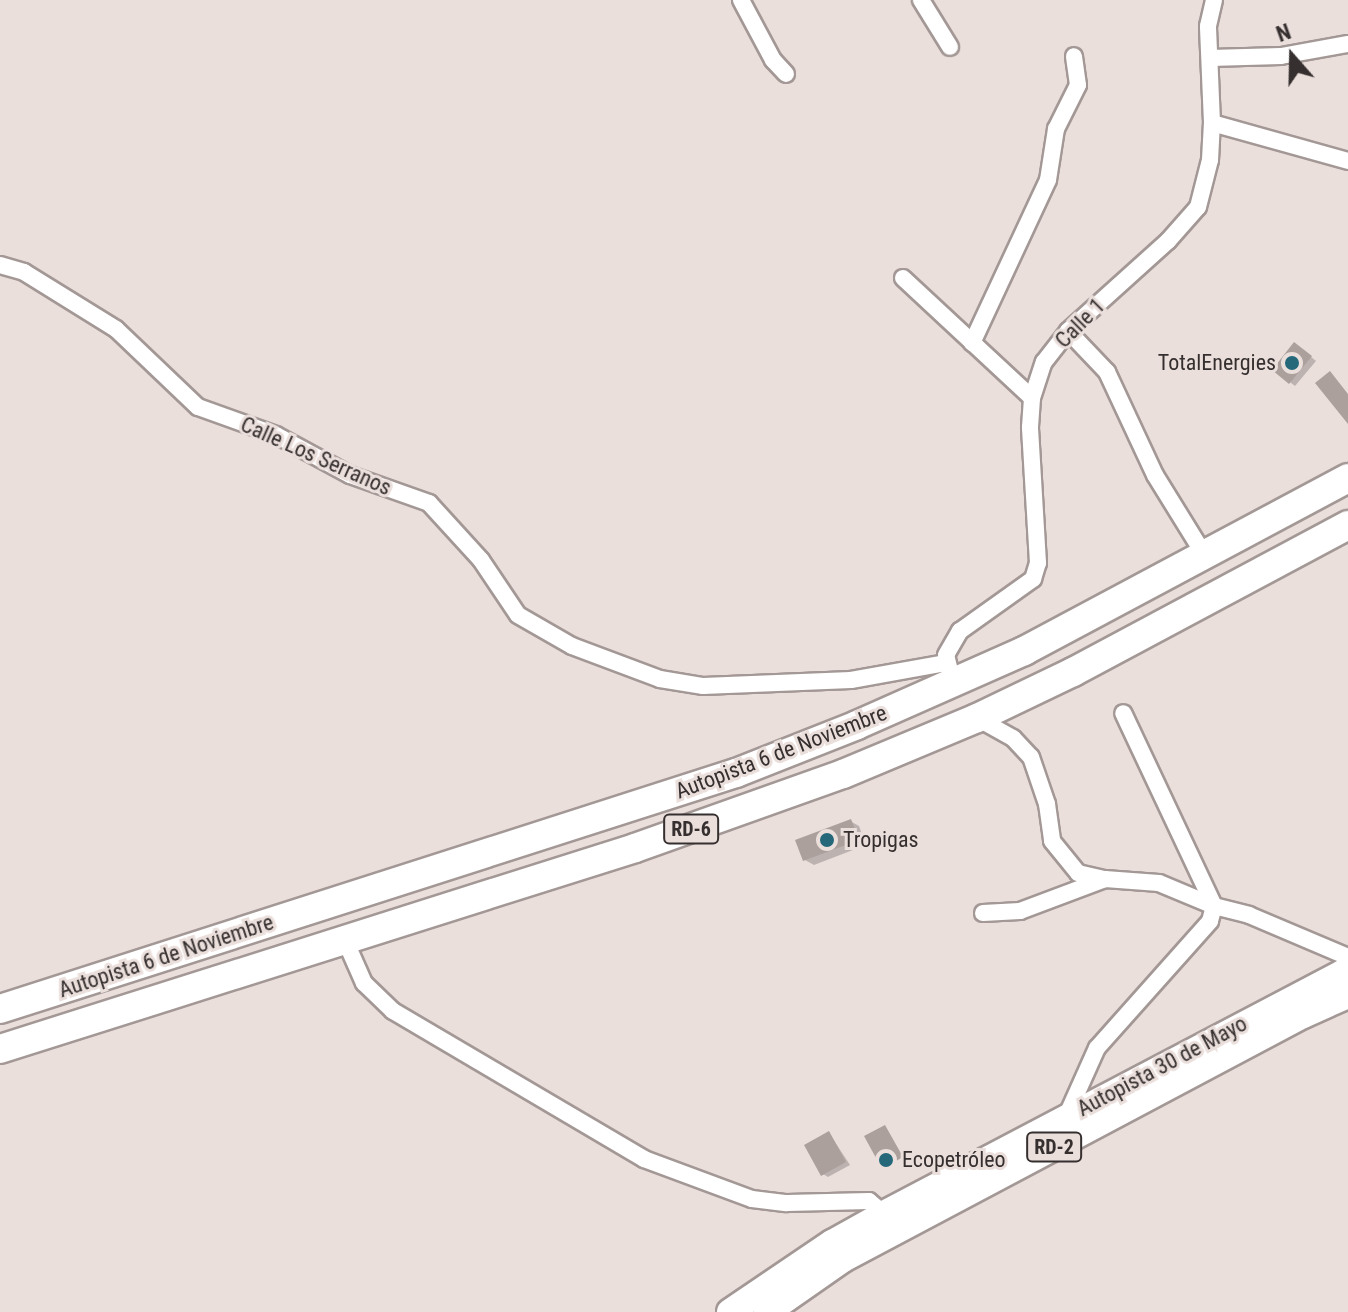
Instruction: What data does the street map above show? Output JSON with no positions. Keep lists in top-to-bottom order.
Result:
{
  "streets": {
    "highway": [
      "Autopista 6 de Noviembre",
      "RD-6",
      "Autopista 30 de Mayo",
      "RD-2"
    ],
    "street": ["Calle 1", "Calle Los Serranos"]
  },
  "crossings": [
    ["Calle 1", "Calle Los Serranos"],
    ["Calle 1", "Autopista 6 de Noviembre"],
    ["Calle Los Serranos", "Autopista 6 de Noviembre"]
  ],
  "places": ["TotalEnergies", "Tropigas", "Ecopetróleo"],
  "north": "top"
}
